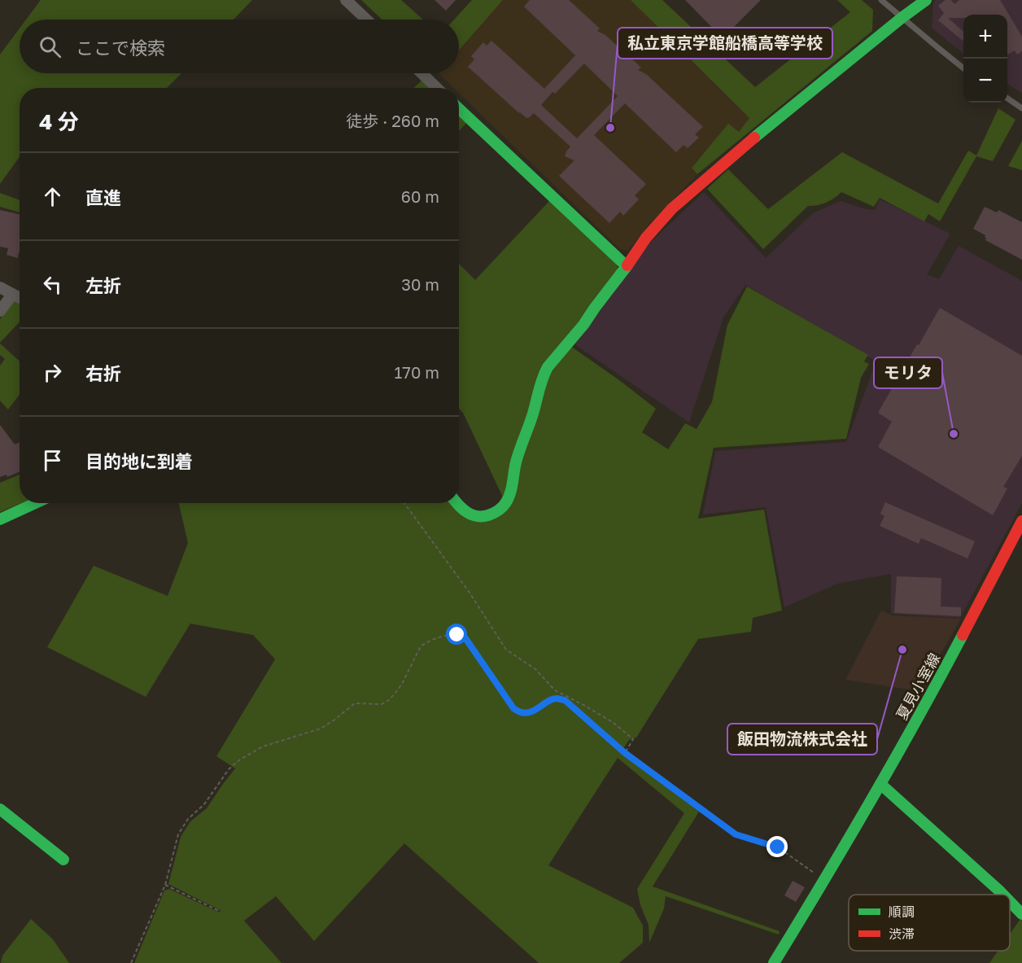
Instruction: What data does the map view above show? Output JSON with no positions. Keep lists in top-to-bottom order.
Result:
{
  "streets": {
    "street": ["夏見小室線"]
  },
  "places": ["私立東京学館船橋高等学校", "モリタ", "飯田物流株式会社"],
  "legend": ["順調", "渋滞"],
  "page": {
    "map_buttons": ["+", "−"],
    "search": "ここで検索",
    "heading": ["4 分", "徒歩 · 260 m"],
    "list": [
      ["直進", "60 m"],
      ["左折", "30 m"],
      ["右折", "170 m"],
      "目的地に到着"
    ]
  }
}
